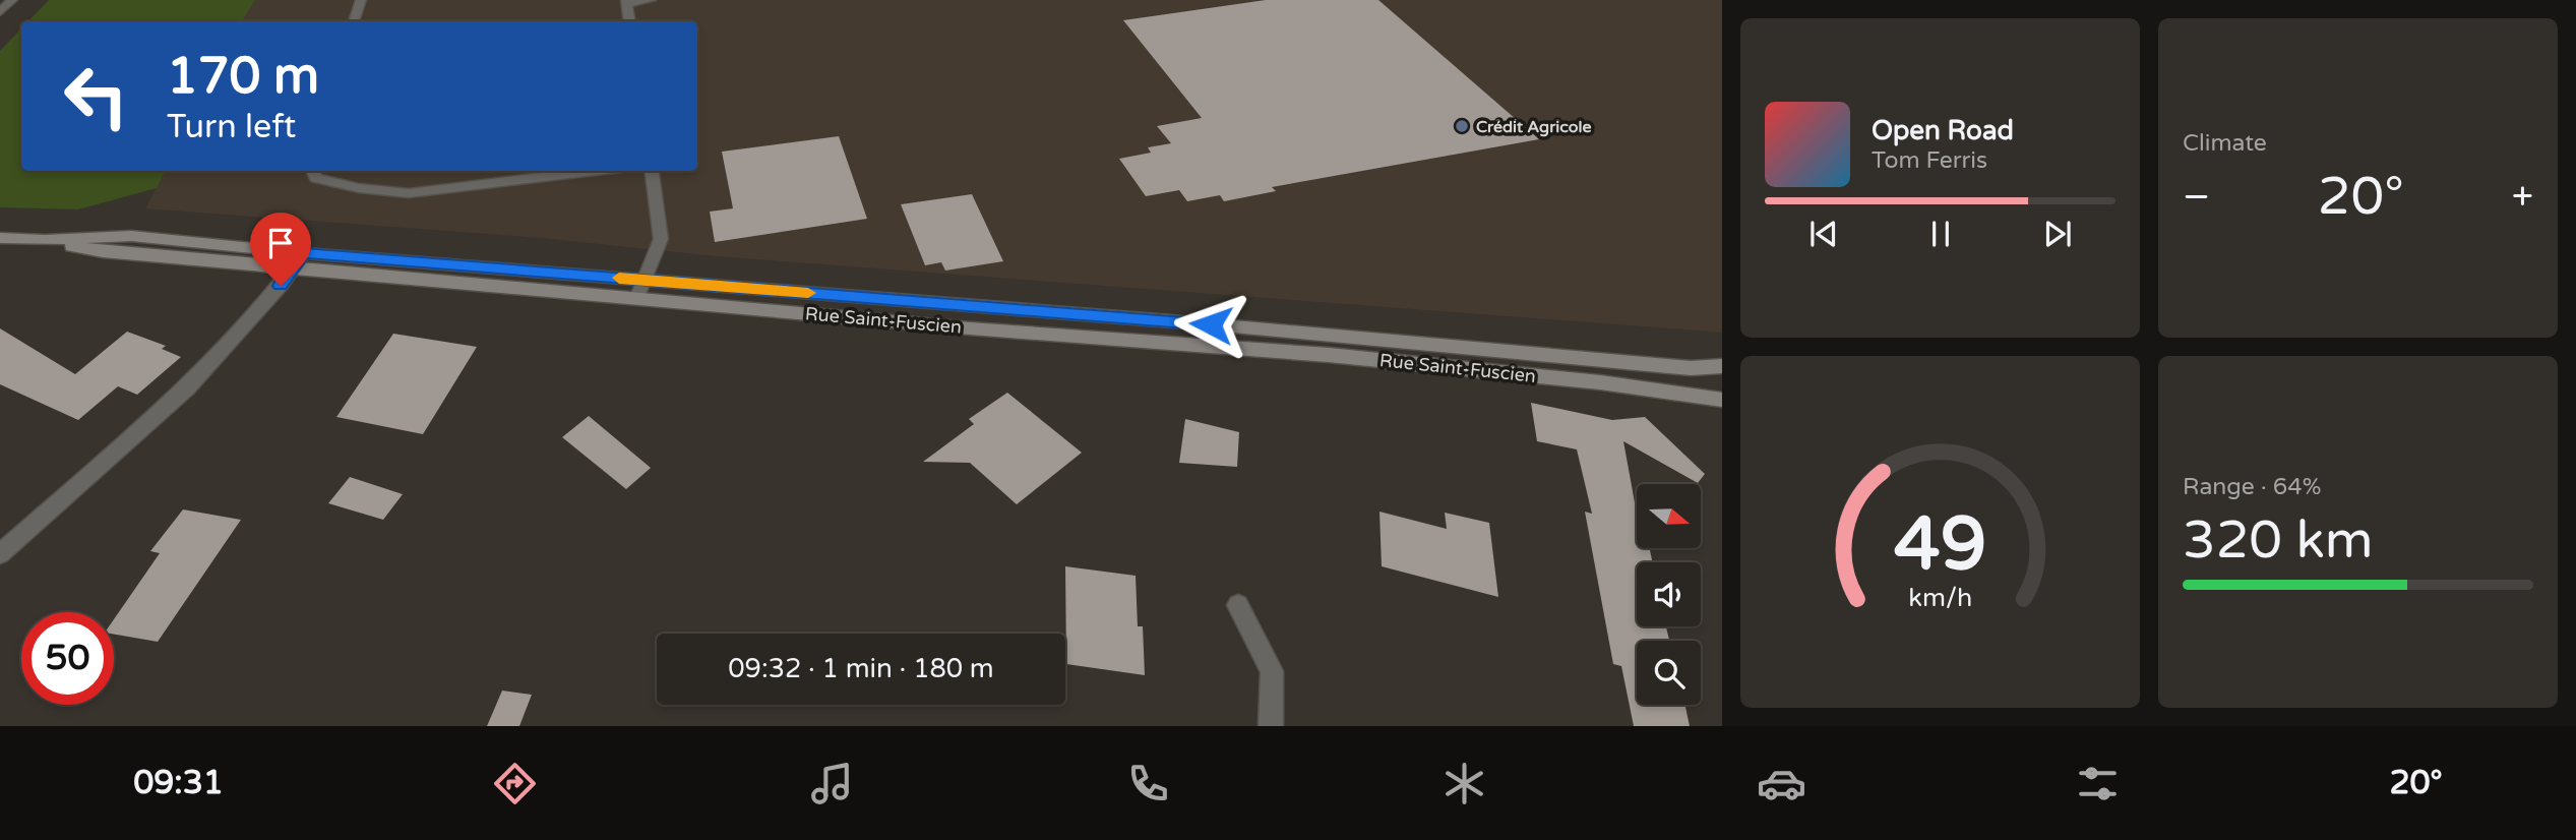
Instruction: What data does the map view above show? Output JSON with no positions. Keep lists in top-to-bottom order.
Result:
{
  "streets": {
    "main road": ["Rue Saint-Fuscien"]
  },
  "places": ["Crédit Agricole"],
  "north": "right",
  "page": {
    "tile": [
      "Climate",
      ["Range · 64%", "320 km"]
    ],
    "turn": ["170 m", "Turn left"],
    "song": ["Open Road", "Tom Ferris"],
    "heat": ["−", "20°", "+"],
    "limit": "50",
    "trip": "09:32 · 1 min · 180 m",
    "tabs": ["09:31", "20°"],
    "gauge": ["49", "km/h"]
  }
}
